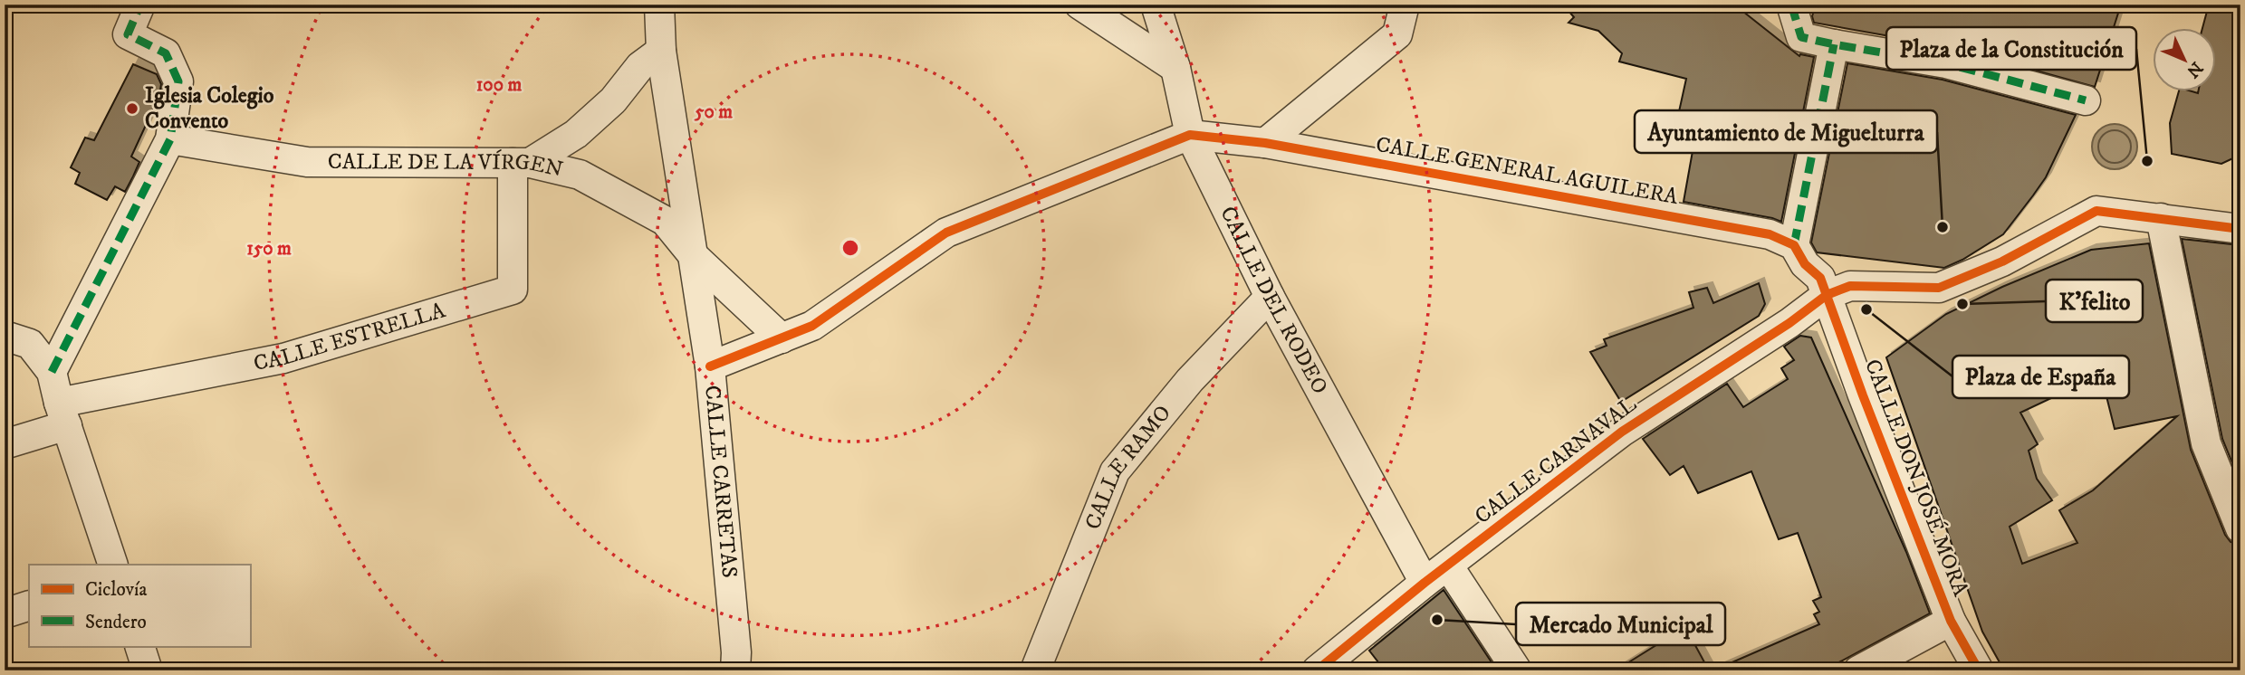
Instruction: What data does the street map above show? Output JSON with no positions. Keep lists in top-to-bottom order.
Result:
{
  "streets": {
    "street": [
      "CALLE DE LA VÍRGEN",
      "CALLE GENERAL AGUILERA",
      "CALLE DEL RODEO",
      "CALLE ESTRELLA",
      "CALLE CARNAVAL",
      "CALLE RAMO",
      "CALLE DON JOSÉ MORA",
      "CALLE CARRETAS"
    ]
  },
  "crossings": [
    ["CALLE DE LA VÍRGEN", "CALLE ESTRELLA"],
    ["CALLE DE LA VÍRGEN", "CALLE CARRETAS"],
    ["CALLE GENERAL AGUILERA", "CALLE DEL RODEO"],
    ["CALLE DEL RODEO", "CALLE CARNAVAL"],
    ["CALLE DEL RODEO", "CALLE RAMO"],
    ["CALLE CARNAVAL", "CALLE DON JOSÉ MORA"]
  ],
  "places": [
    "Iglesia Colegio Convento",
    "Plaza de la Constitución",
    "Ayuntamiento de Miguelturra",
    "K'felito",
    "Plaza de España",
    "Mercado Municipal"
  ],
  "legend": ["Ciclovía", "Sendero"],
  "north": "bottom right",
  "rings": ["100 m", "50 m", "150 m"]
}
